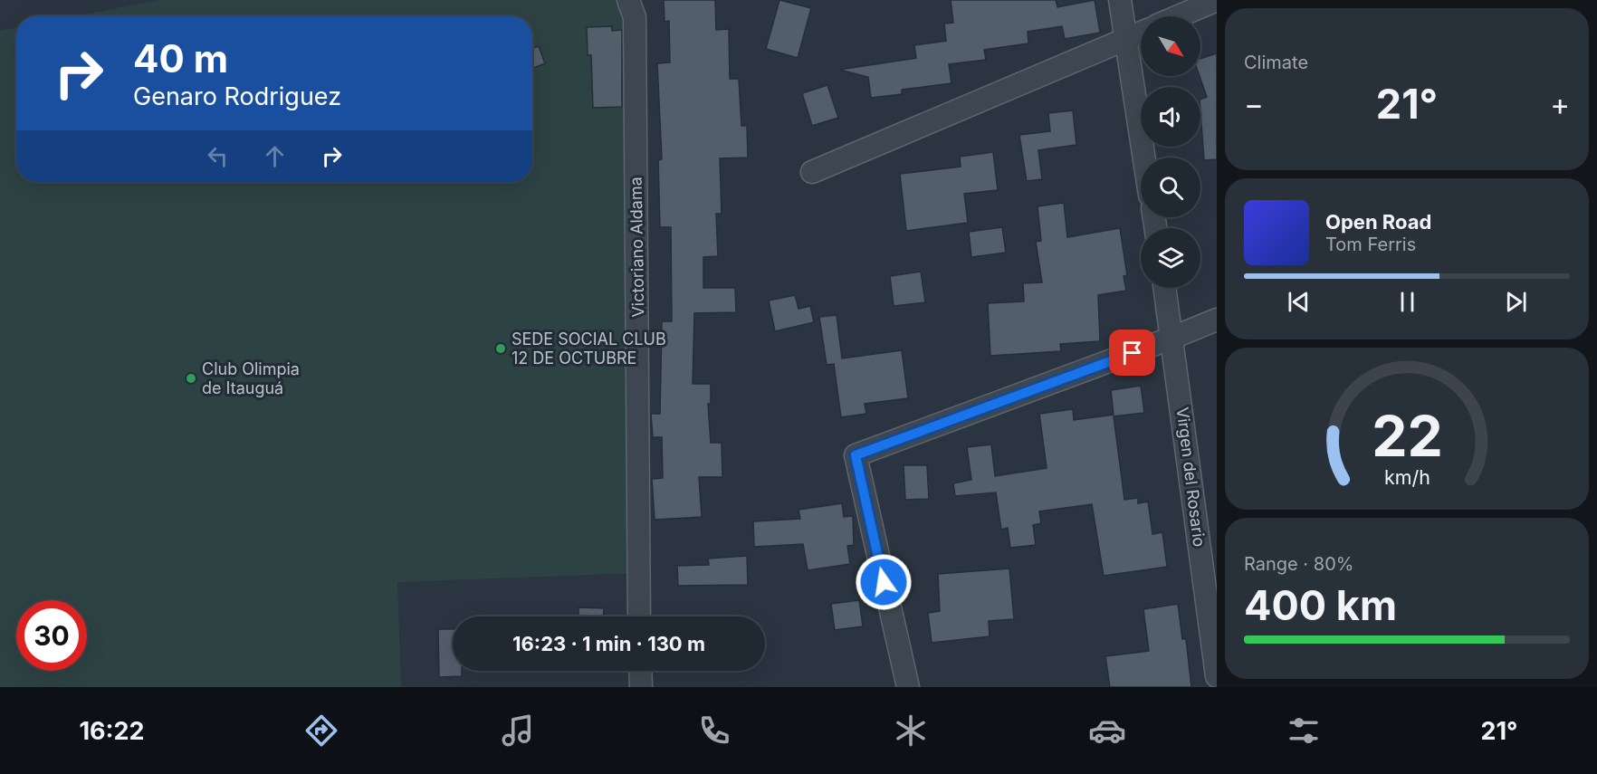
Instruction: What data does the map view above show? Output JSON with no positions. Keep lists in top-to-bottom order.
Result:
{
  "streets": {
    "street": ["Victoriano Aldama", "Virgen del Rosario"]
  },
  "places": ["SEDE SOCIAL CLUB 12 DE OCTUBRE", "Club Olimpia de Itauguá"],
  "north": "bottom right",
  "page": {
    "tile": [
      "Climate",
      ["Range · 80%", "400 km"]
    ],
    "turn": ["40 m", "Genaro Rodriguez"],
    "heat": ["−", "21°", "+"],
    "song": ["Open Road", "Tom Ferris"],
    "limit": "30",
    "trip": "16:23 · 1 min · 130 m",
    "tabs": ["16:22", "21°"],
    "gauge": ["22", "km/h"]
  }
}
